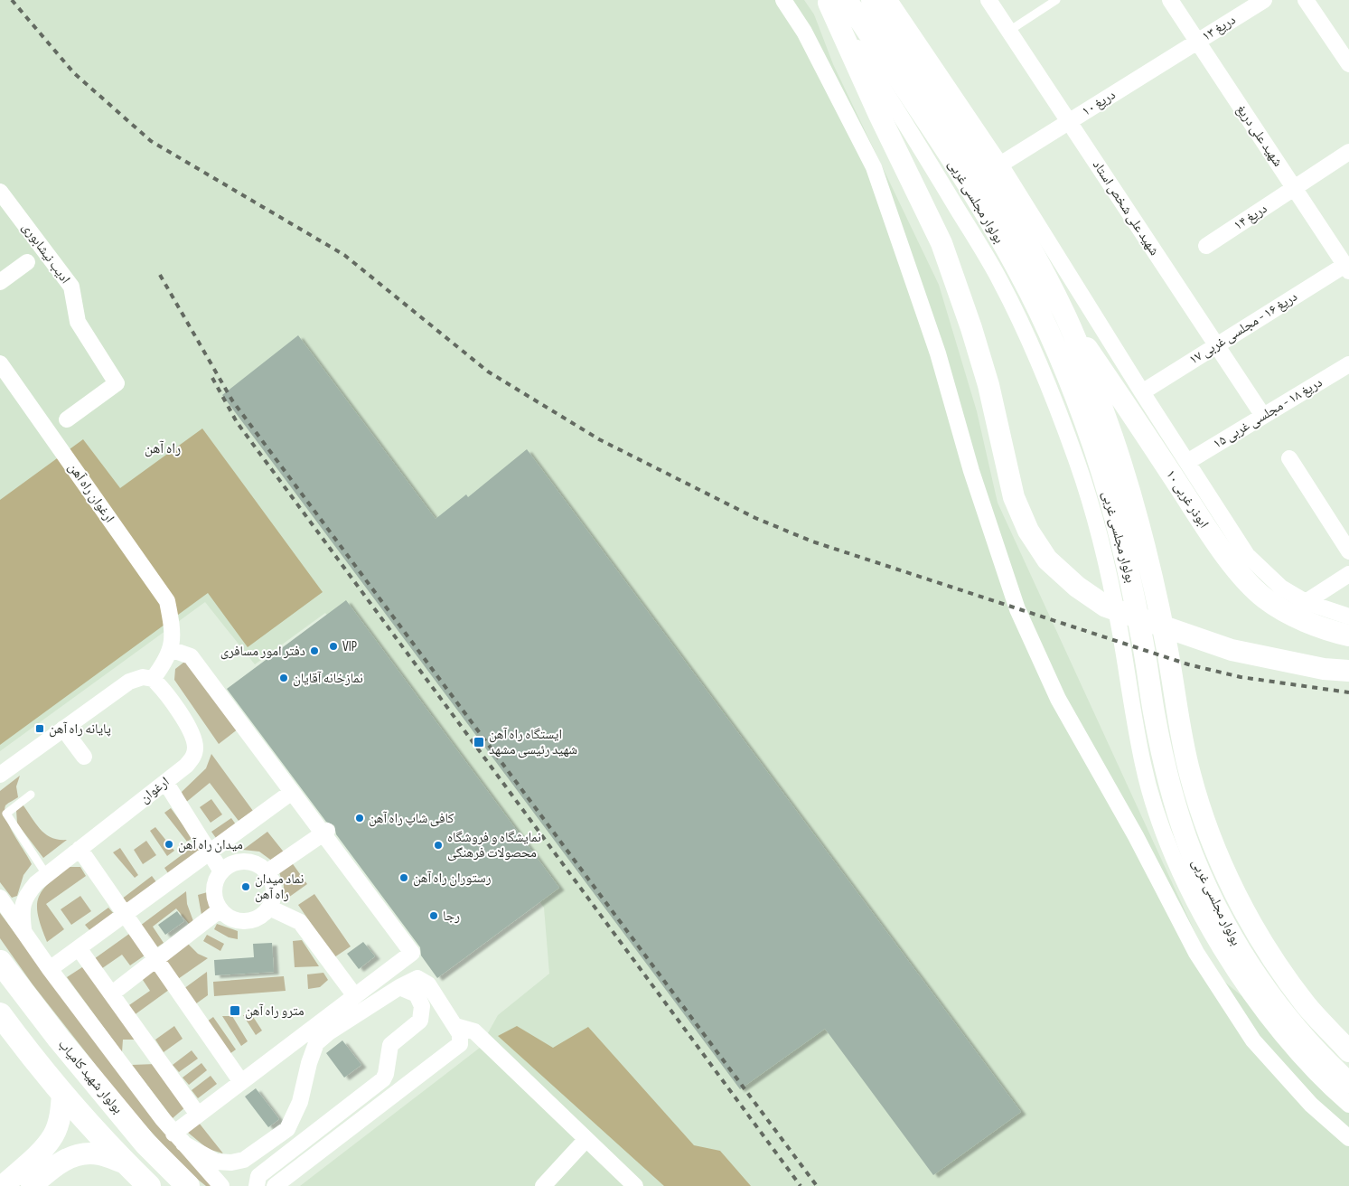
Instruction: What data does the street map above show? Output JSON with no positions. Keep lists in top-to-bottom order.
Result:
{
  "streets": {
    "main road": ["بولوار مجلسی غربی", "ابوذر غربی ۱۰", "بولوار شهید کامیاب"],
    "street": [
      "دریغ ۱۳",
      "دریغ ۱۰",
      "شهید علی دریغ",
      "شهید علی شخص استاد",
      "دریغ ۱۴",
      "ادیب نیشابوری",
      "دریغ ۱۶ - مجلسی غربی ۱۷",
      "دریغ ۱۸ - مجلسی غربی ۱۵",
      "ارغوان راه آهن",
      "ارغوان"
    ]
  },
  "crossings": [
    ["دریغ ۱۳", "دریغ ۱۰"],
    ["دریغ ۱۳", "شهید علی دریغ"],
    ["دریغ ۱۰", "شهید علی دریغ"],
    ["دریغ ۱۰", "شهید علی شخص استاد"],
    ["شهید علی دریغ", "دریغ ۱۴"],
    ["شهید علی دریغ", "دریغ ۱۶ - مجلسی غربی ۱۷"],
    ["بولوار مجلسی غربی", "ابوذر غربی ۱۰"],
    ["شهید علی شخص استاد", "دریغ ۱۶ - مجلسی غربی ۱۷"],
    ["شهید علی شخص استاد", "دریغ ۱۸ - مجلسی غربی ۱۵"]
  ],
  "districts": ["راه آهن"],
  "places": {
    "other": [
      "VIP",
      "دفتر امور مسافری",
      "نمازخانه آقایان",
      "کافی شاپ راه آهن",
      "میدان راه آهن",
      "نمایشگاه و فروشگاه محصولات فرهنگی",
      "رستوران راه آهن",
      "نماد میدان راه آهن",
      "رجا"
    ],
    "transit": ["پایانه راه آهن", "ایستگاه راه آهن شهید رئیسی مشهد", "مترو راه آهن"]
  }
}
